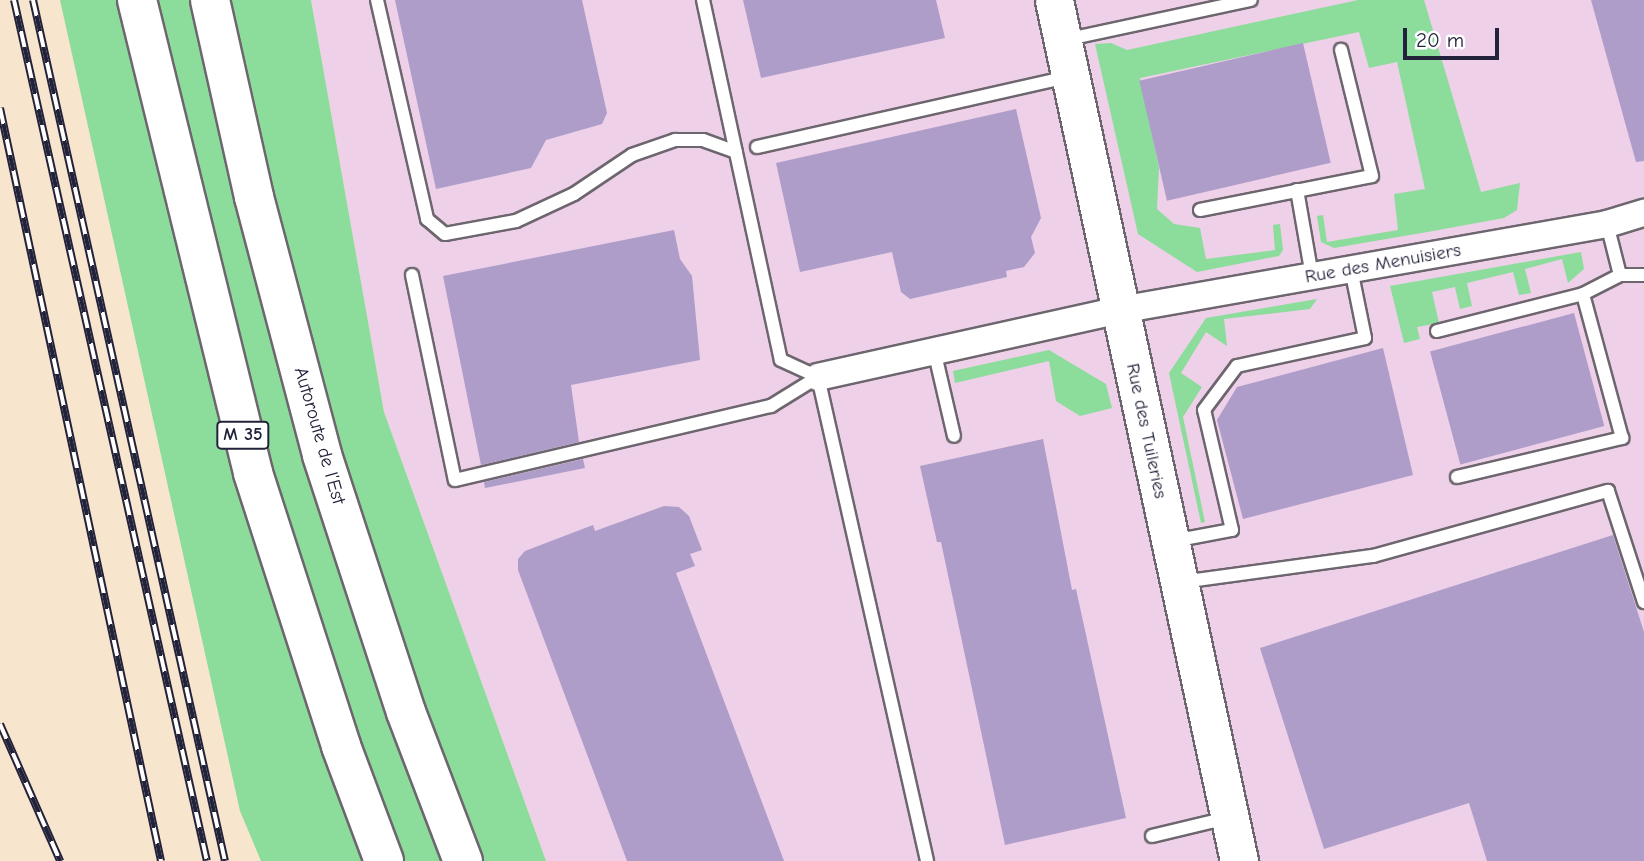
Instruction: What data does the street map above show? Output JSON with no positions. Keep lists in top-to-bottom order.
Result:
{
  "streets": {
    "highway": ["M 35", "Autoroute de l’Est"],
    "street": ["Rue des Menuisiers", "Rue des Tuileries"]
  },
  "crossings": [
    ["Rue des Menuisiers", "Rue des Tuileries"]
  ],
  "scale_bar": "20 m"
}
